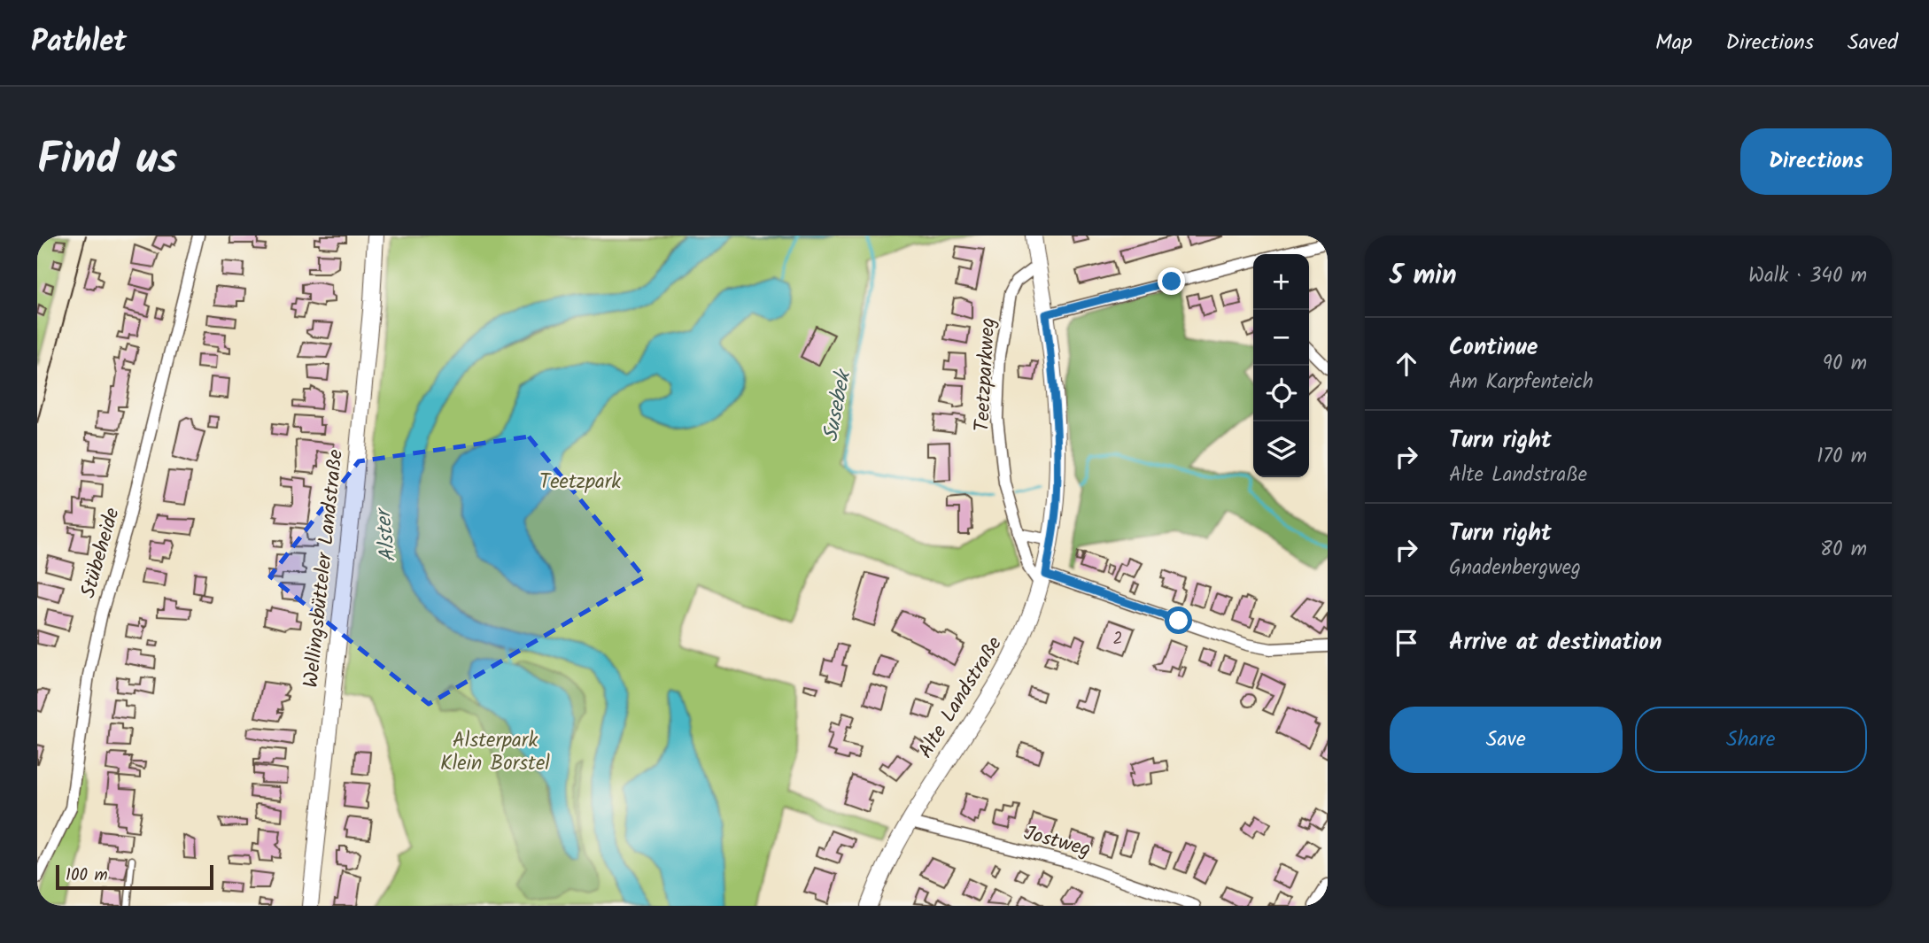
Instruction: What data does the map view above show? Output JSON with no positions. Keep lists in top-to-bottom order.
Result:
{
  "streets": {
    "main road": ["Wellingsbütteler Landstraße", "Alte Landstraße"],
    "street": ["Teetzparkweg", "Stübeheide", "Jostweg"]
  },
  "crossings": [
    ["Teetzparkweg", "Alte Landstraße"],
    ["Alte Landstraße", "Jostweg"]
  ],
  "water": ["Susebek", "Alster"],
  "parks": ["Teetzpark", "Alsterpark Klein Borstel"],
  "house_numbers": ["2"],
  "scale_bar": "100 m",
  "page": {
    "header": "Pathlet",
    "nav": ["Map", "Directions", "Saved"],
    "title": "Find us",
    "buttons": [
      "Directions",
      ["Save", "Share"]
    ],
    "heading": ["5 min", "Walk · 340 m"],
    "map_buttons": ["+", "−"],
    "list": [
      ["Continue", "Am Karpfenteich", "90 m"],
      ["Turn right", "Alte Landstraße", "170 m"],
      ["Turn right", "Gnadenbergweg", "80 m"],
      "Arrive at destination"
    ],
    "scale": "100 m"
  }
}
